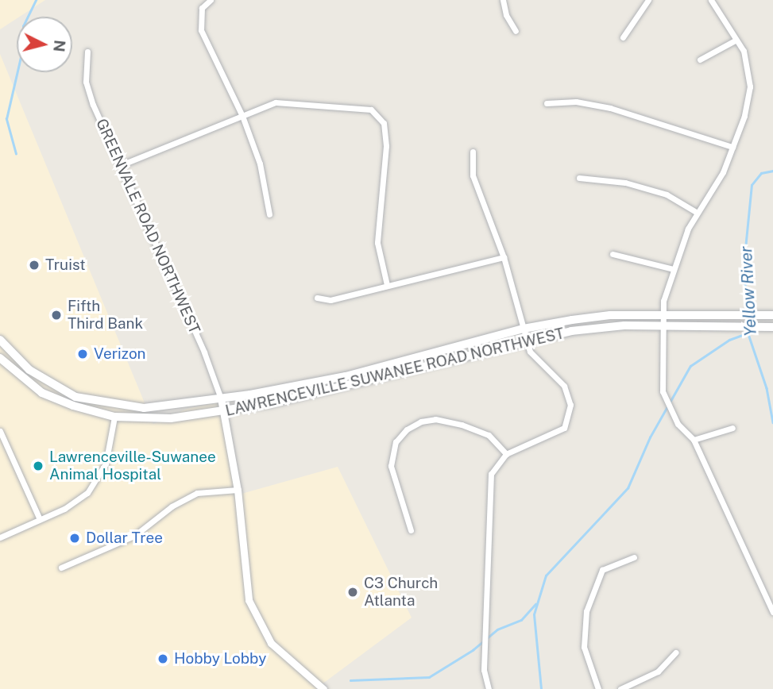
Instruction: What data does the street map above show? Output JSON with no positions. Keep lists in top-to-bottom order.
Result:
{
  "streets": {
    "main road": ["LAWRENCEVILLE SUWANEE ROAD NORTHWEST"],
    "street": ["GREENVALE ROAD NORTHWEST"]
  },
  "crossings": [
    ["GREENVALE ROAD NORTHWEST", "LAWRENCEVILLE SUWANEE ROAD NORTHWEST"]
  ],
  "water": ["Yellow River"],
  "places": [
    "Truist",
    "Fifth Third Bank",
    "Verizon",
    "Lawrenceville-Suwanee Animal Hospital",
    "Dollar Tree",
    "C3 Church Atlanta",
    "Hobby Lobby"
  ],
  "north": "right"
}
